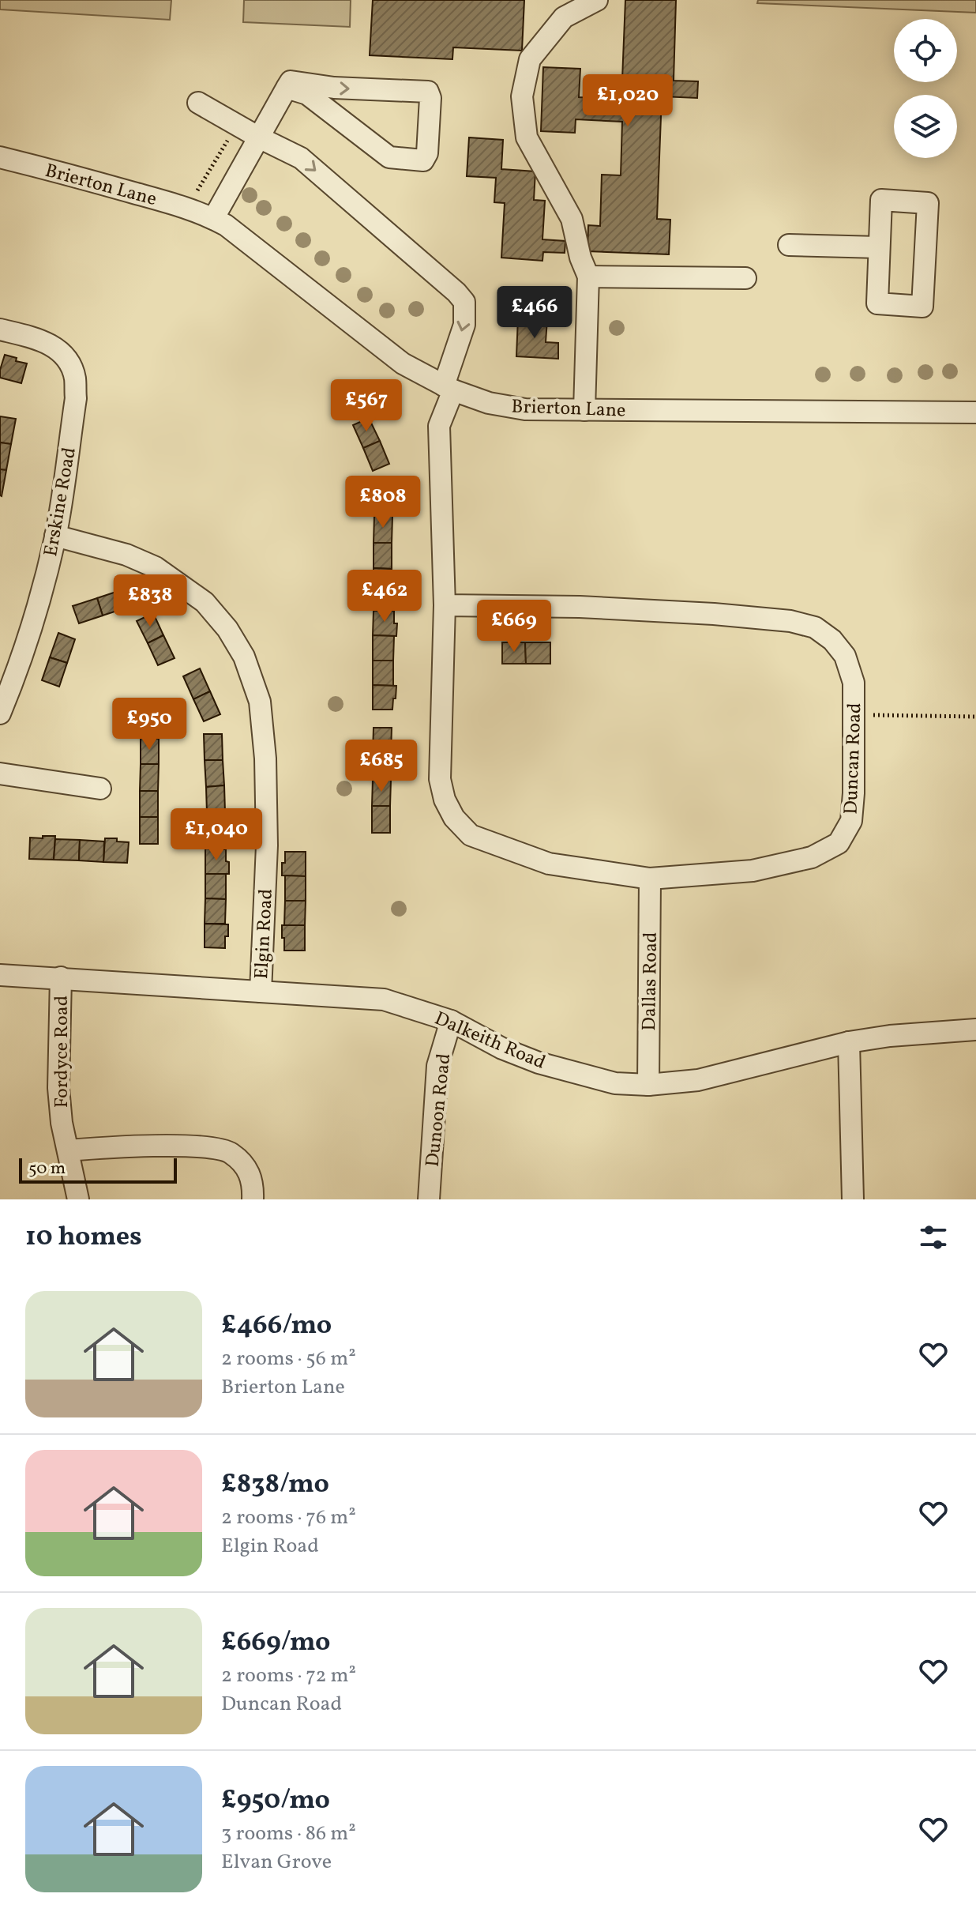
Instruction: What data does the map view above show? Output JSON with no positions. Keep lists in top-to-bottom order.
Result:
{
  "streets": {
    "street": [
      "Brierton Lane",
      "Erskine Road",
      "Duncan Road",
      "Elgin Road",
      "Dallas Road",
      "Dalkeith Road",
      "Fordyce Road",
      "Dunoon Road"
    ]
  },
  "crossings": [
    ["Brierton Lane", "Duncan Road"],
    ["Erskine Road", "Elgin Road"],
    ["Duncan Road", "Dallas Road"],
    ["Elgin Road", "Dalkeith Road"],
    ["Dallas Road", "Dalkeith Road"],
    ["Dalkeith Road", "Fordyce Road"],
    ["Dalkeith Road", "Dunoon Road"]
  ],
  "scale_bar": "50 m",
  "page": {
    "price": [
      "£1,020",
      "£466",
      "£567",
      "£808",
      "£462",
      "£838",
      "£669",
      "£950",
      "£685",
      "£1,040"
    ],
    "scale": "50 m",
    "heading": "10 homes",
    "list": [
      {
        "name": "£466/mo",
        "note": "2 rooms · 56 m² · Brierton Lane"
      },
      {
        "name": "£838/mo",
        "note": "2 rooms · 76 m² · Elgin Road"
      },
      {
        "name": "£669/mo",
        "note": "2 rooms · 72 m² · Duncan Road"
      },
      {
        "name": "£950/mo",
        "note": "3 rooms · 86 m² · Elvan Grove"
      }
    ]
  }
}
